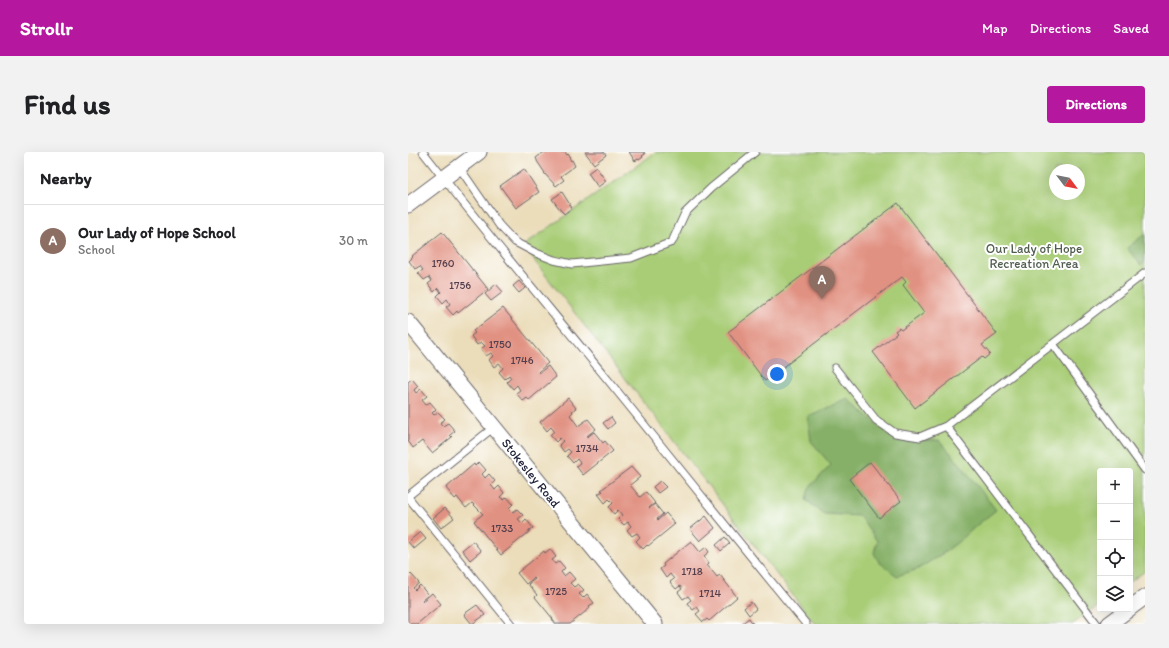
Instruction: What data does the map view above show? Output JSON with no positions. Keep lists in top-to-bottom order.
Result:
{
  "streets": {
    "street": ["Stokesley Road"]
  },
  "parks": ["Our Lady of Hope Recreation Area"],
  "house_numbers": [
    "1760",
    "1756",
    "1750",
    "1746",
    "1734",
    "1733",
    "1718",
    "1725",
    "1714"
  ],
  "north": "bottom right",
  "page": {
    "header": "Strollr",
    "nav": ["Map", "Directions", "Saved"],
    "buttons": "Directions",
    "title": "Find us",
    "heading": "Nearby",
    "list": [
      {
        "mark": "A",
        "name": "Our Lady of Hope School",
        "note": "School",
        "value": "30 m"
      }
    ],
    "pins": "A",
    "map_buttons": ["+", "−"]
  }
}
